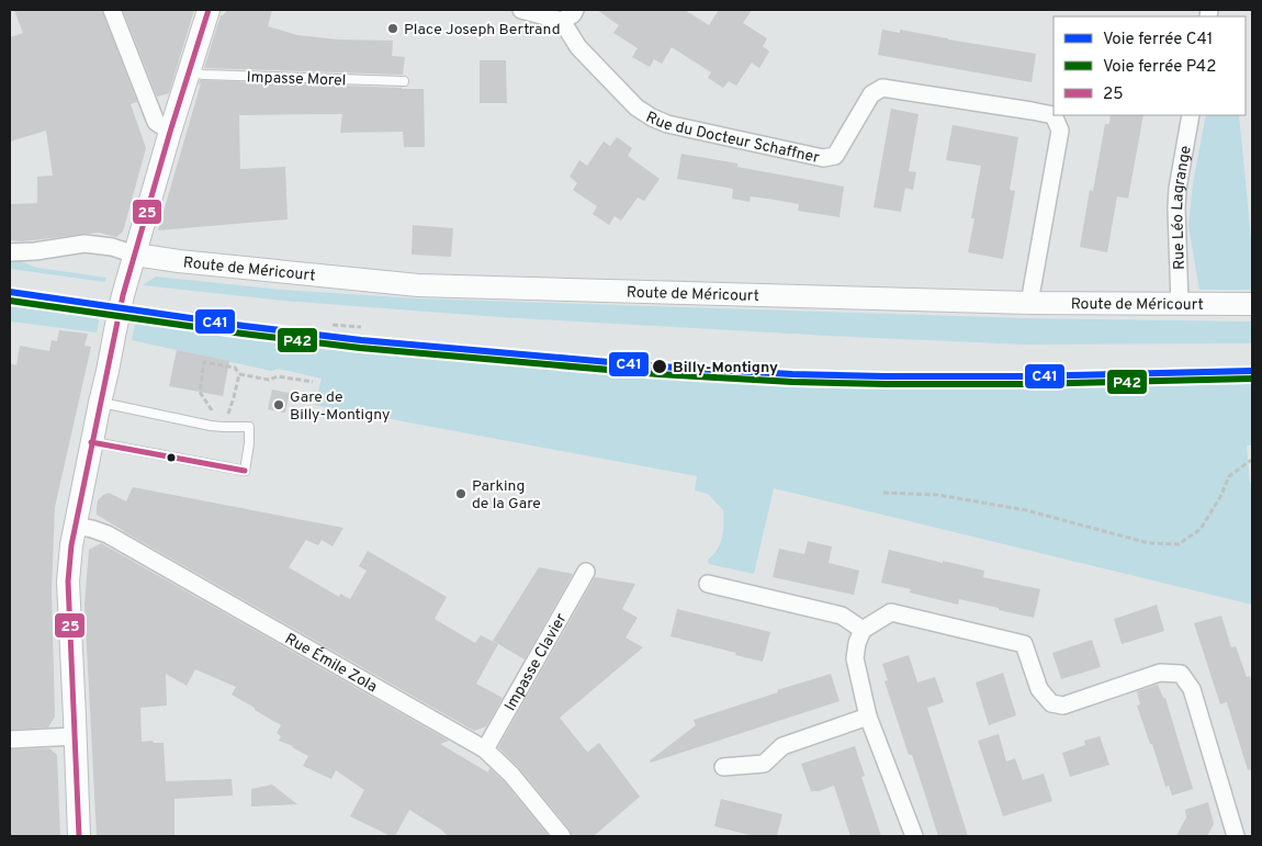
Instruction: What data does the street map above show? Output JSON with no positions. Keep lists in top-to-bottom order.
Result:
{
  "streets": {
    "street": [
      "Rue du Docteur Schaffner",
      "Rue Léo Lagrange",
      "Route de Méricourt",
      "Impasse Clavier",
      "Rue Émile Zola"
    ],
    "lane": ["Impasse Morel"]
  },
  "crossings": [
    ["Rue du Docteur Schaffner", "Route de Méricourt"],
    ["Rue Léo Lagrange", "Route de Méricourt"],
    ["Impasse Clavier", "Rue Émile Zola"]
  ],
  "places": [
    "Place Joseph Bertrand",
    "Billy-Montigny",
    "Gare de Billy-Montigny",
    "Parking de la Gare"
  ],
  "lines": ["transit line 25", "rail line C41", "rail line P42"],
  "legend": ["Voie ferrée C41", "Voie ferrée P42", "25"]
}
